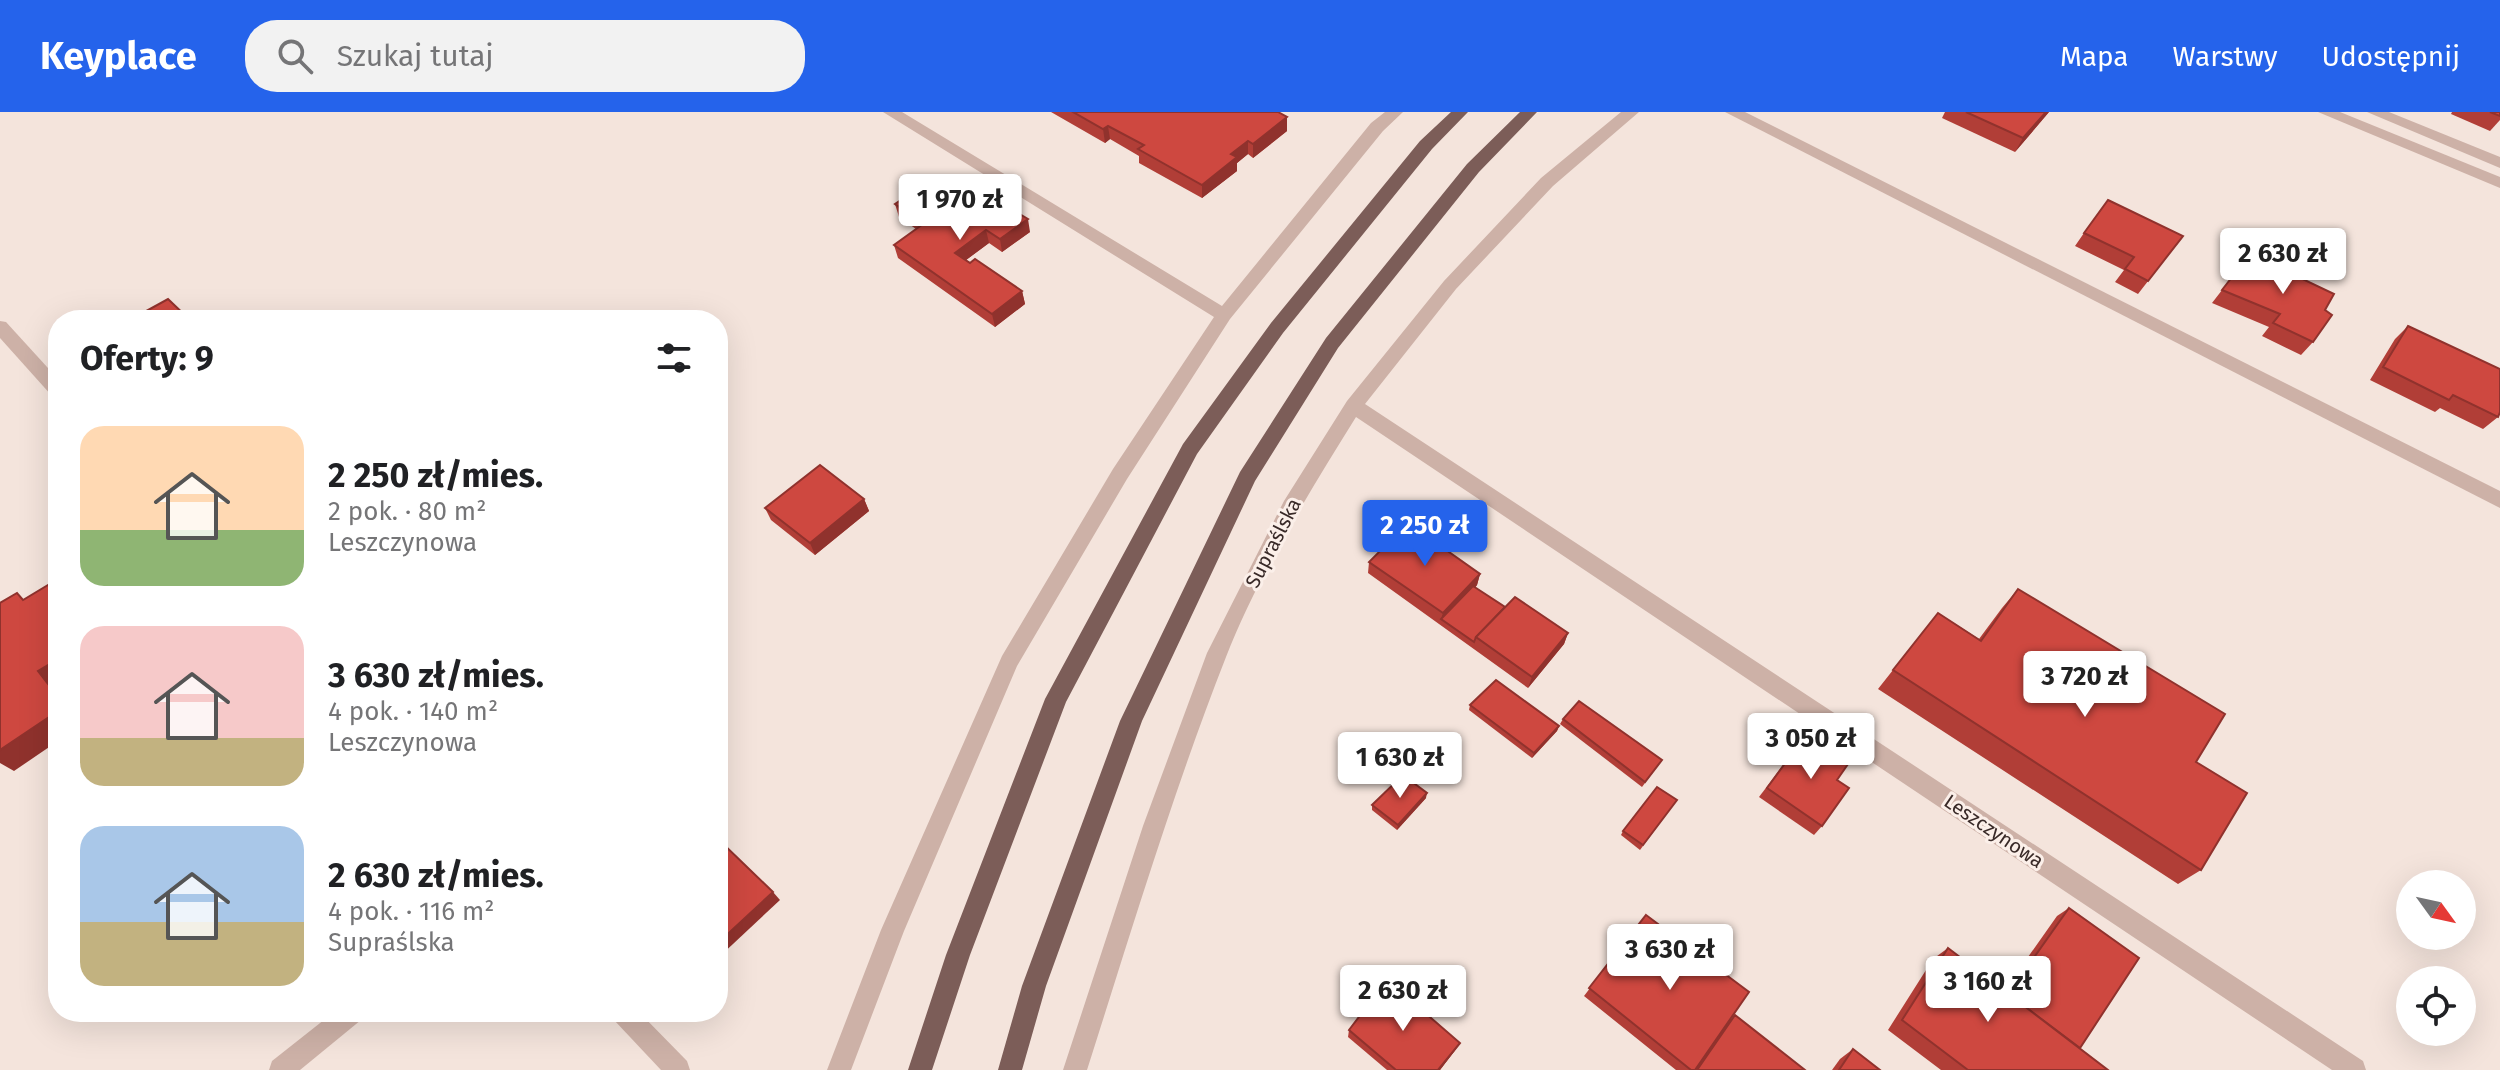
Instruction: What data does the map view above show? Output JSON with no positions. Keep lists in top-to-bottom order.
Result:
{
  "streets": {
    "street": ["Supraślska", "Leszczynowa"]
  },
  "crossings": [
    ["Supraślska", "Leszczynowa"]
  ],
  "north": "bottom right",
  "page": {
    "header": "Keyplace",
    "search": "Szukaj tutaj",
    "nav": ["Mapa", "Warstwy", "Udostępnij"],
    "price": [
      "1 970 zł",
      "2 630 zł",
      "2 250 zł",
      "3 720 zł",
      "3 050 zł",
      "1 630 zł",
      "3 630 zł",
      "3 160 zł",
      "2 630 zł"
    ],
    "heading": "Oferty: 9",
    "list": [
      {
        "name": "2 250 zł/mies.",
        "note": "2 pok. · 80 m² · Leszczynowa"
      },
      {
        "name": "3 630 zł/mies.",
        "note": "4 pok. · 140 m² · Leszczynowa"
      },
      {
        "name": "2 630 zł/mies.",
        "note": "4 pok. · 116 m² · Supraślska"
      }
    ]
  }
}
